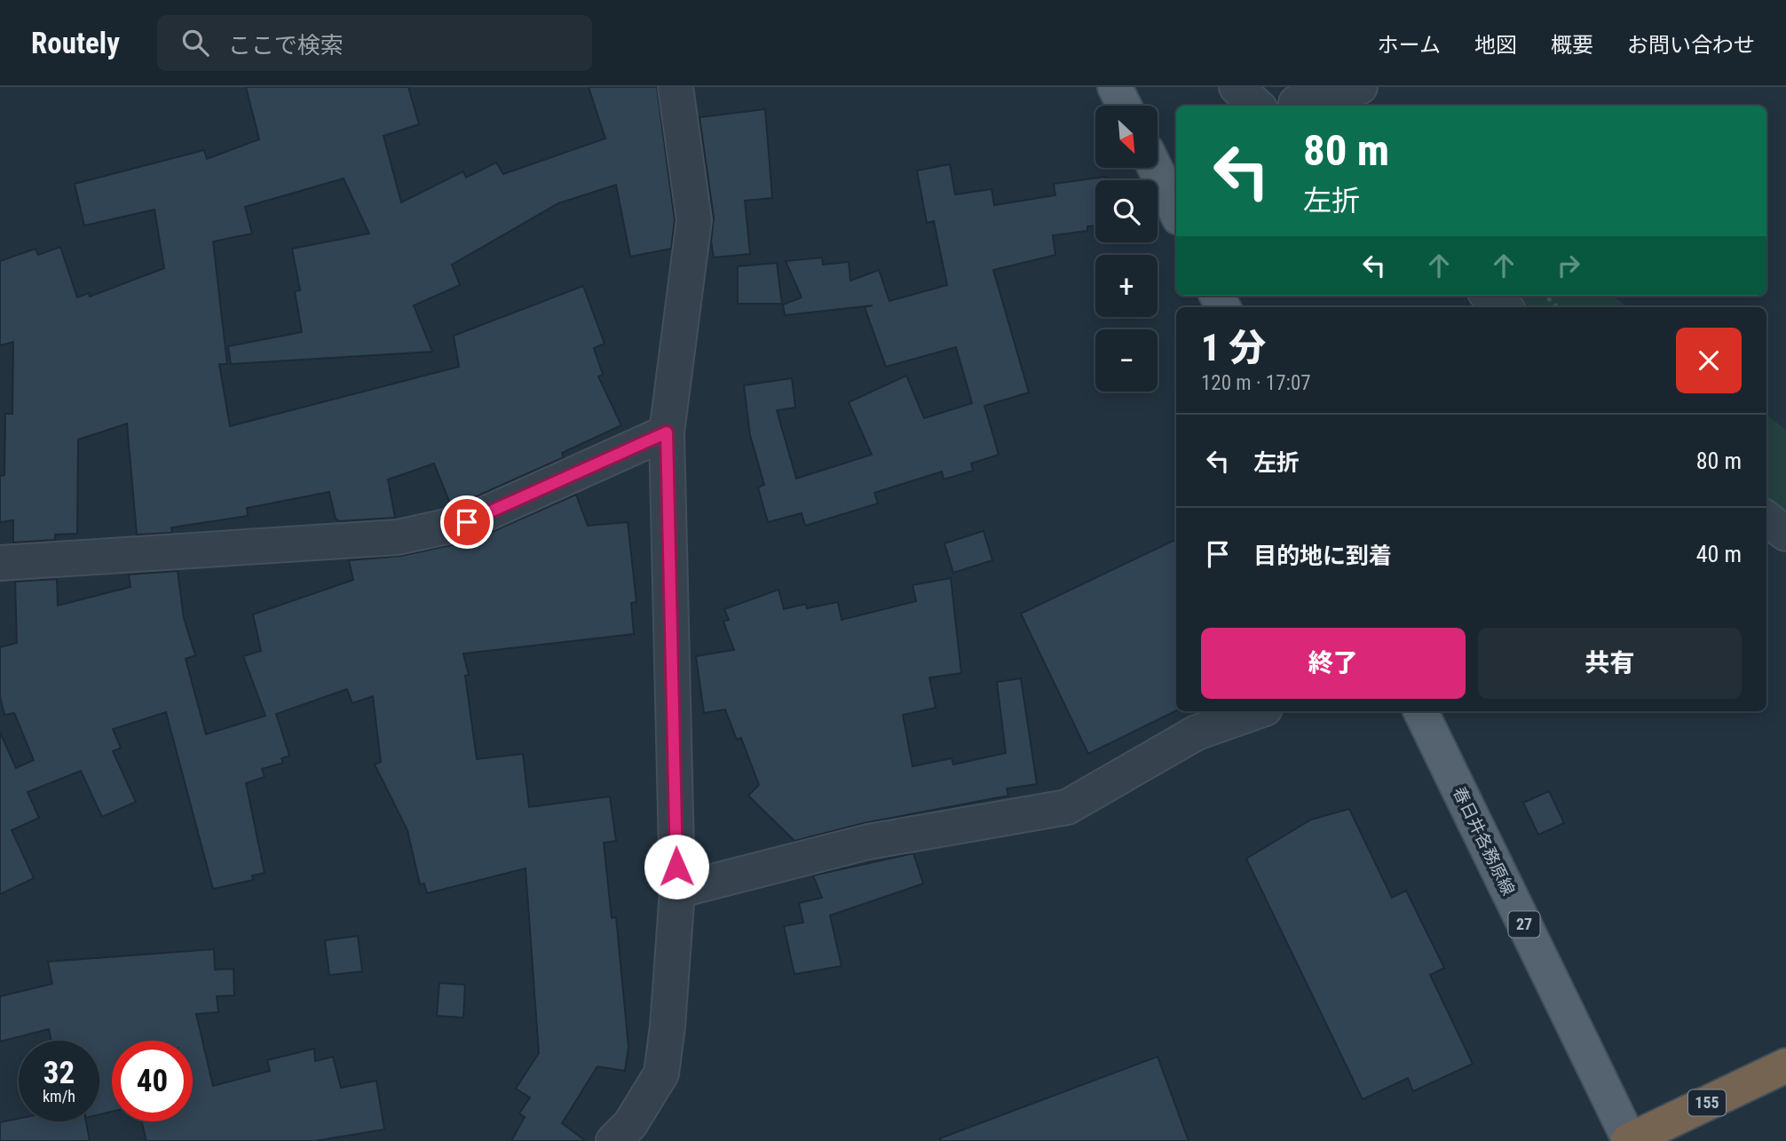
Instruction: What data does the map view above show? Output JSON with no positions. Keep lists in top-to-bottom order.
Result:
{
  "streets": {
    "highway": ["155"],
    "main road": ["春日井各務原線", "27"]
  },
  "crossings": [
    ["春日井各務原線", "155"]
  ],
  "north": "bottom right",
  "page": {
    "header": "Routely",
    "search": "ここで検索",
    "nav": [
      "ホーム",
      "地図",
      "概要",
      "お問い合わせ"
    ],
    "map_buttons": ["+", "−"],
    "turn": ["80 m", "左折"],
    "heading": ["1 分", "120 m · 17:07"],
    "list": [
      {
        "name": "左折",
        "value": "80 m"
      },
      {
        "name": "目的地に到着",
        "value": "40 m"
      }
    ],
    "buttons": ["終了", "共有"],
    "speed": "32 km/h",
    "limit": "40"
  }
}
